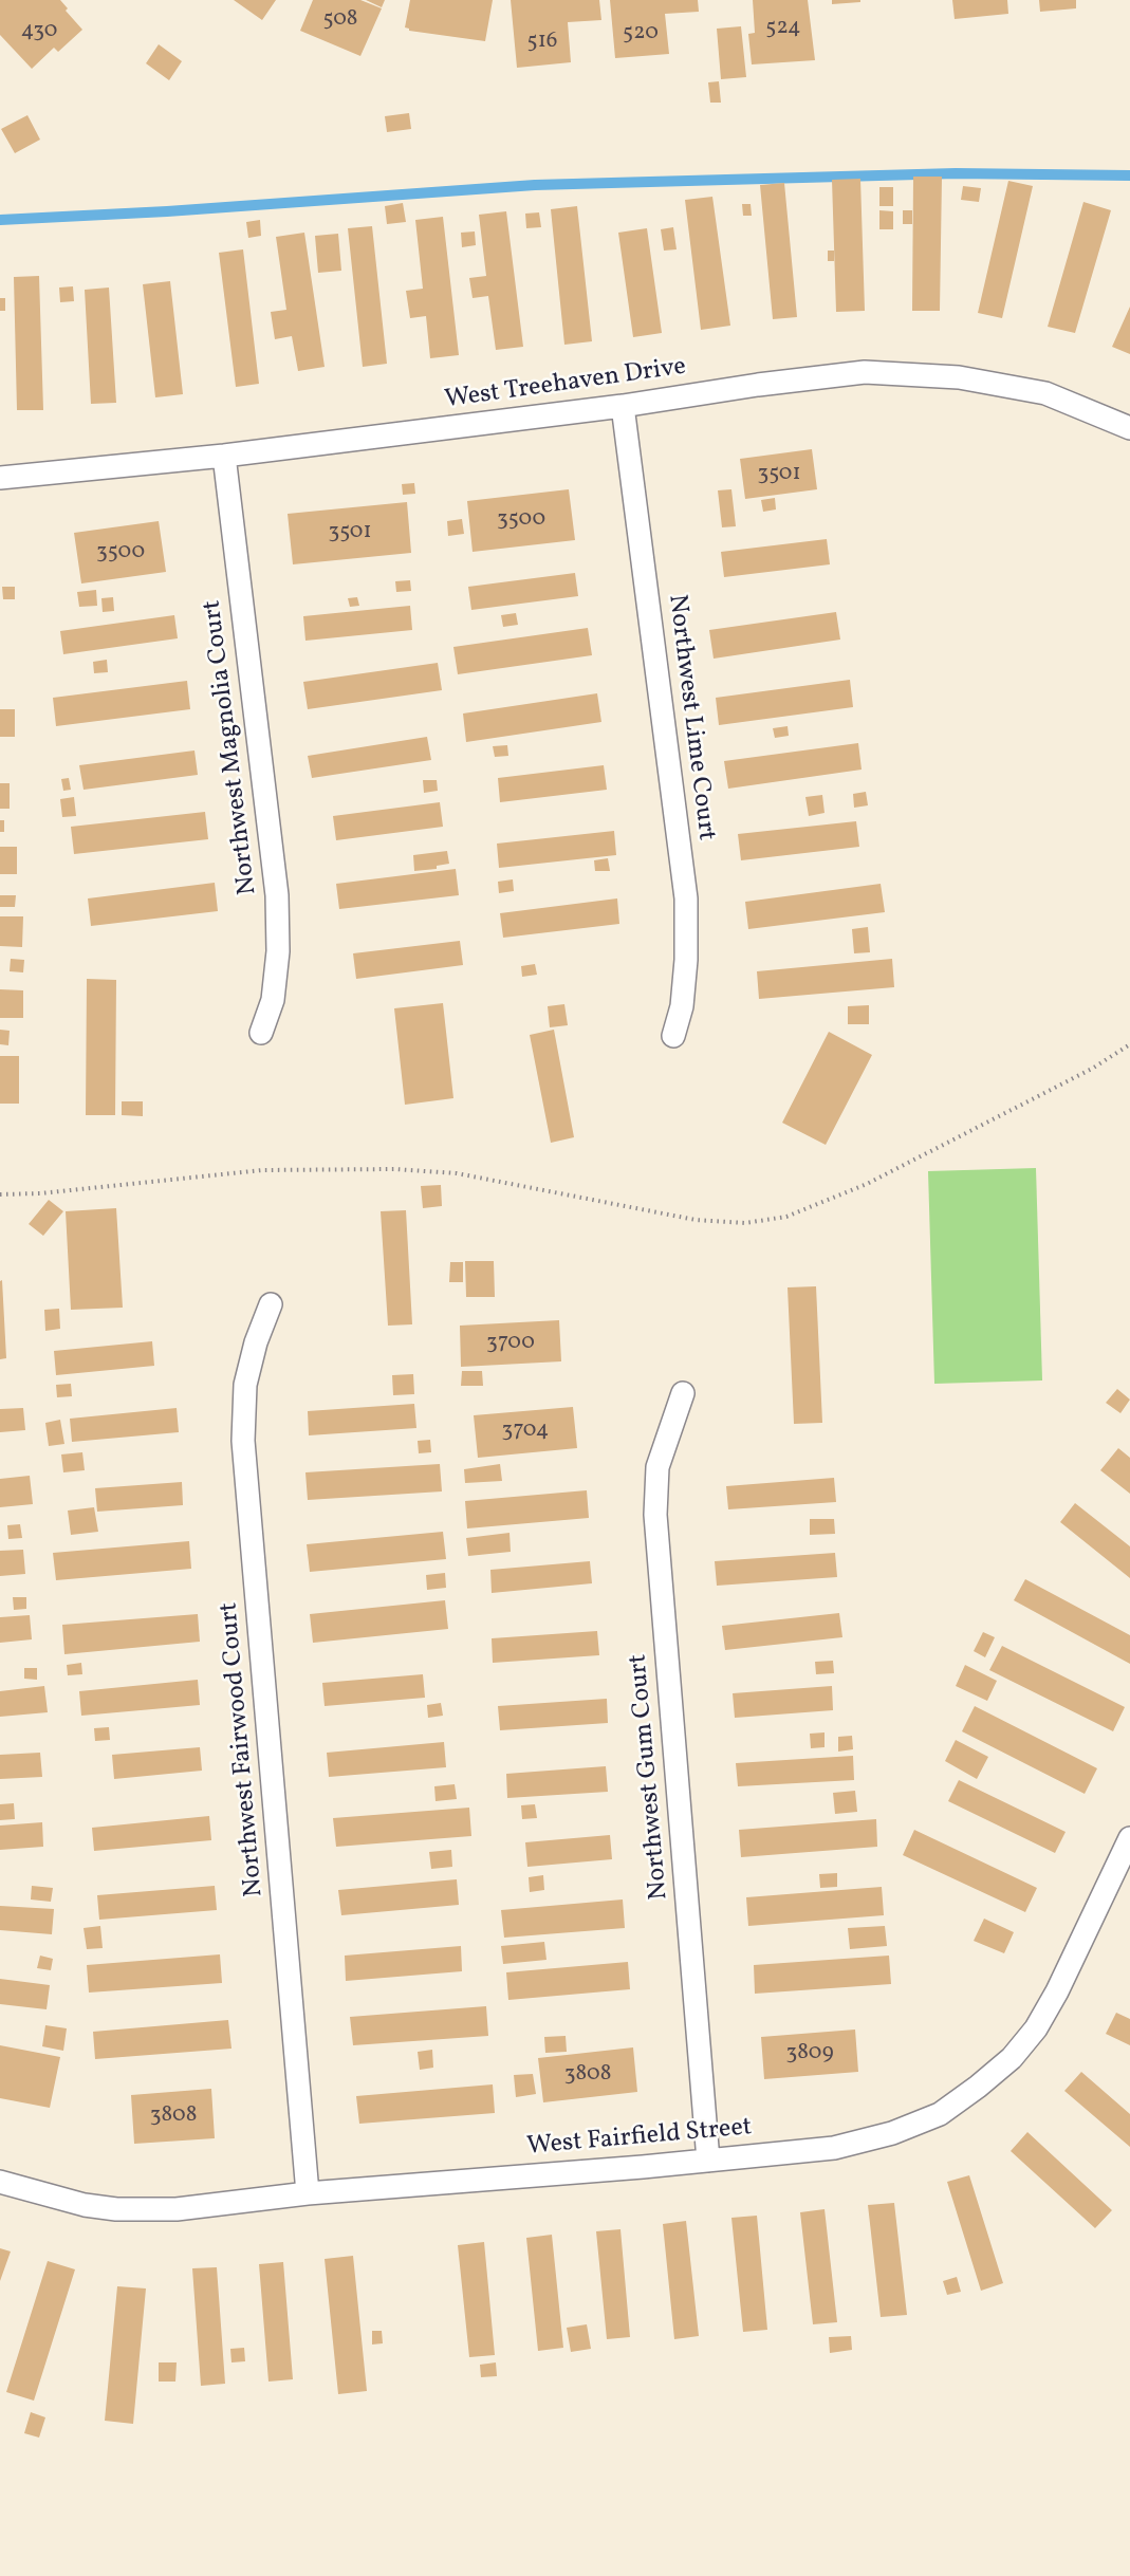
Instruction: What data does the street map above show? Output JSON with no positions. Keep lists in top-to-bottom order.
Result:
{
  "streets": {
    "lane": [
      "West Treehaven Drive",
      "Northwest Lime Court",
      "Northwest Magnolia Court",
      "Northwest Fairwood Court",
      "Northwest Gum Court",
      "West Fairfield Street"
    ]
  },
  "crossings": [
    ["West Treehaven Drive", "Northwest Lime Court"],
    ["West Treehaven Drive", "Northwest Magnolia Court"],
    ["Northwest Fairwood Court", "West Fairfield Street"],
    ["Northwest Gum Court", "West Fairfield Street"]
  ],
  "house_numbers": [
    "508",
    "524",
    "430",
    "520",
    "516",
    "3501",
    "3500",
    "3501",
    "3500",
    "3700",
    "3704",
    "3809",
    "3808",
    "3808"
  ]
}
